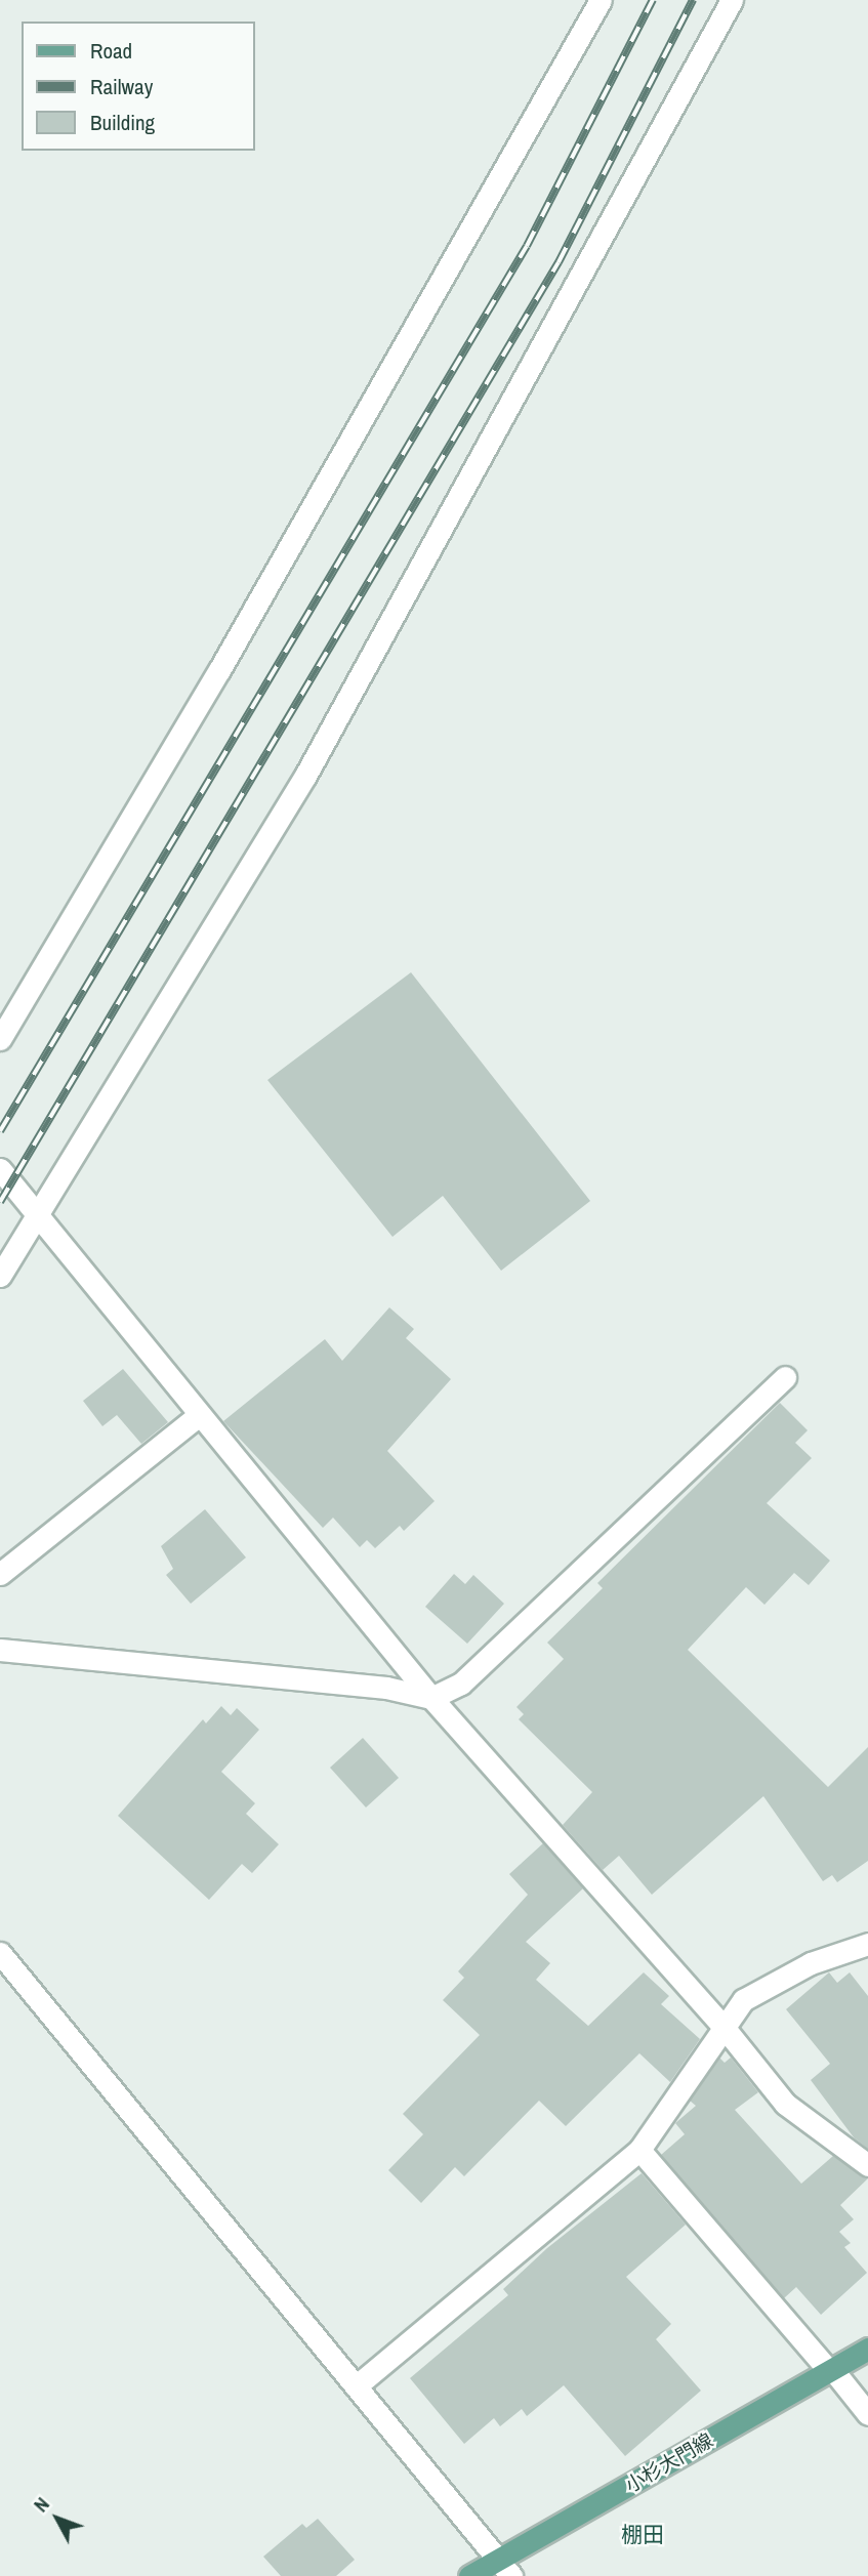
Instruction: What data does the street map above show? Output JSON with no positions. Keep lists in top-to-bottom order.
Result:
{
  "streets": {
    "main road": ["小杉大門線"]
  },
  "districts": ["棚田"],
  "legend": ["Road", "Railway", "Building"],
  "north": "top left"
}
